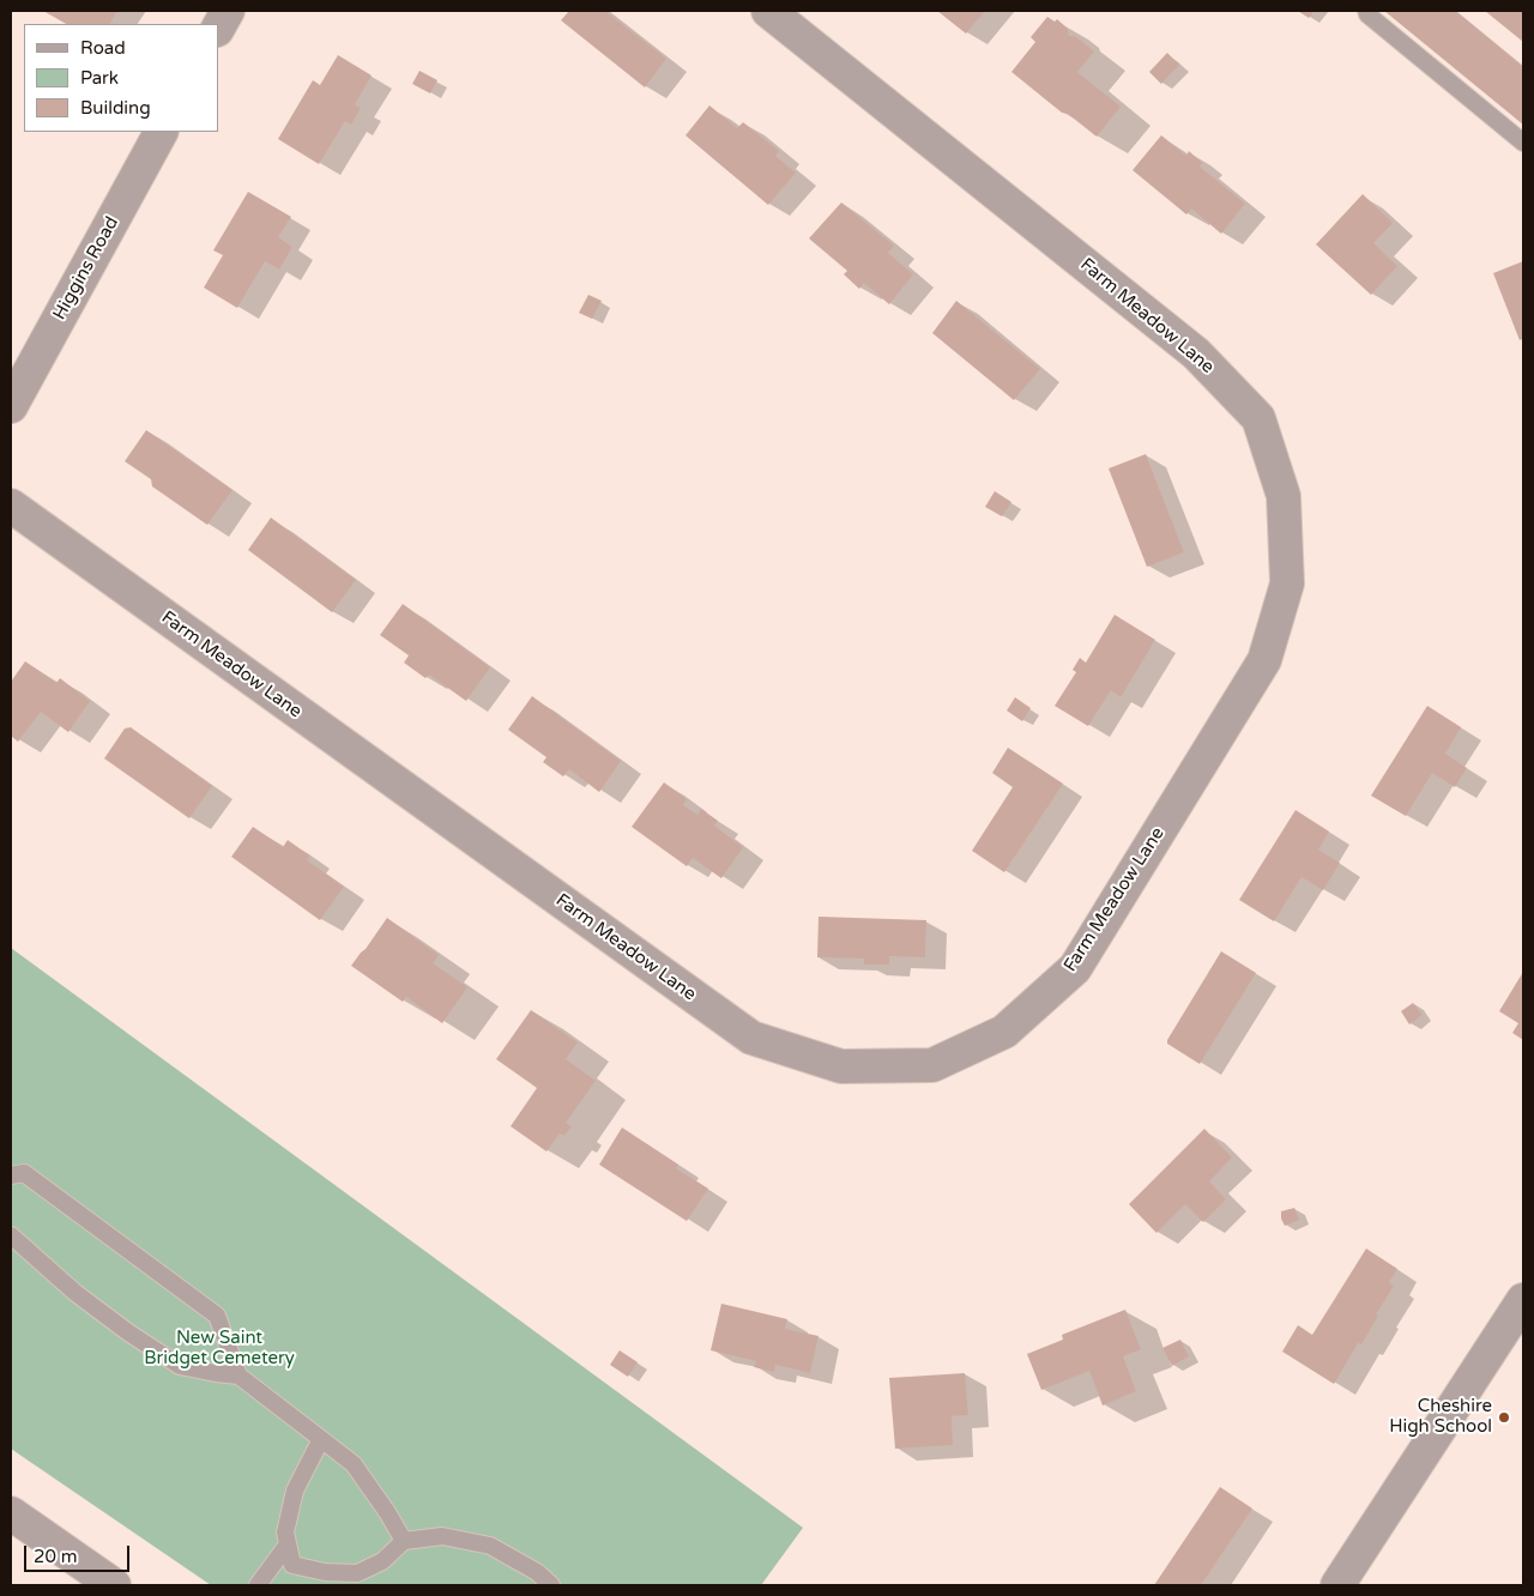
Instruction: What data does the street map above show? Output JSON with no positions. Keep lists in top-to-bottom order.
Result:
{
  "streets": {
    "street": ["Higgins Road", "Farm Meadow Lane"]
  },
  "parks": ["New Saint Bridget Cemetery"],
  "places": ["Cheshire High School"],
  "legend": ["Road", "Park", "Building"],
  "scale_bar": "20 m"
}
